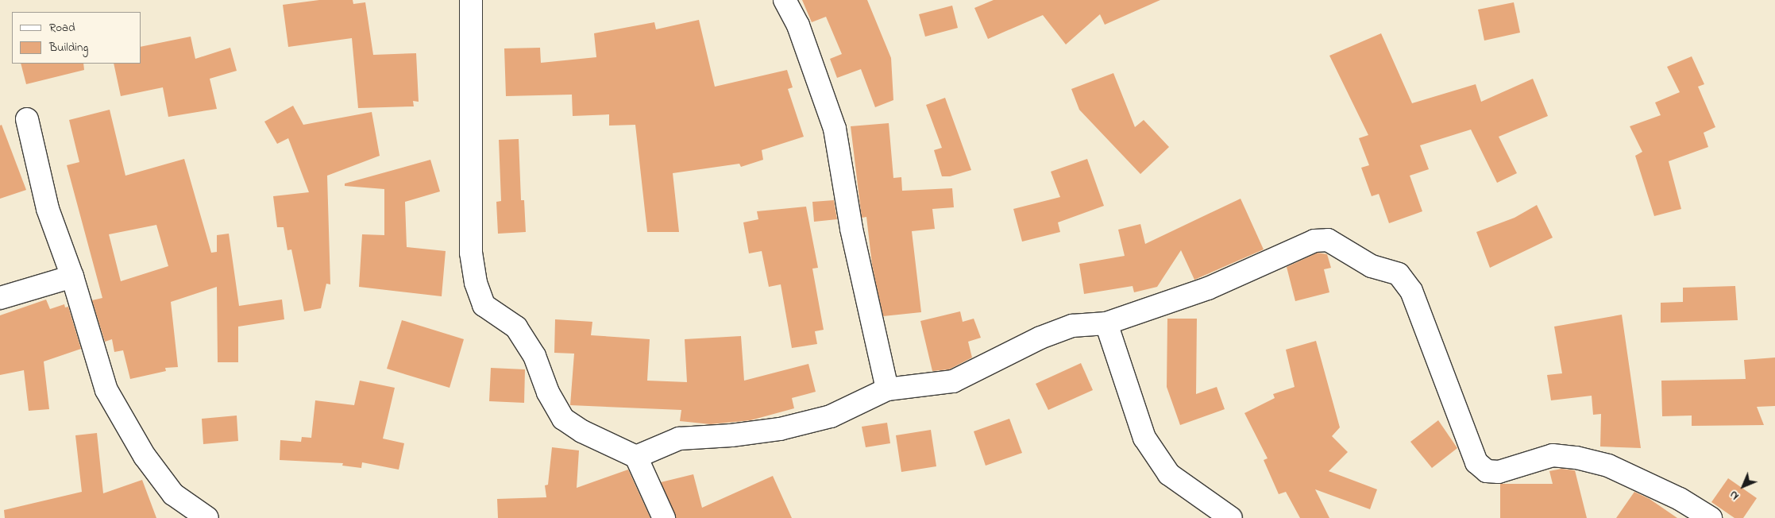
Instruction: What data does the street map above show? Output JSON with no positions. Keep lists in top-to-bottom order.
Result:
{
  "legend": ["Road", "Building"],
  "north": "bottom left"
}
